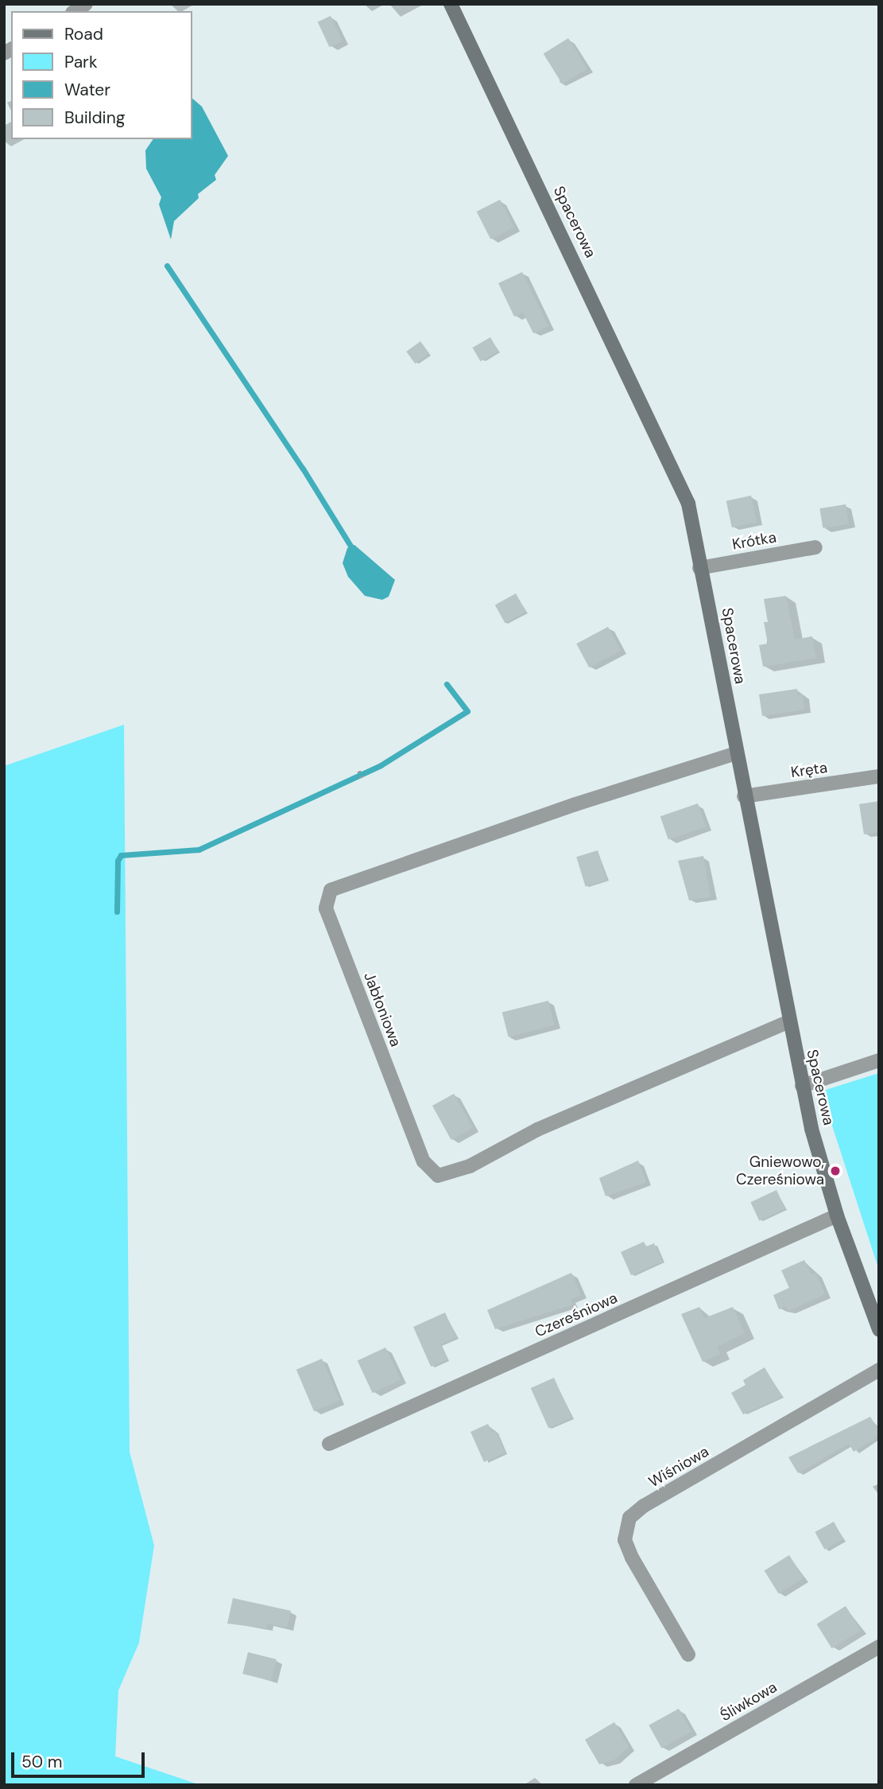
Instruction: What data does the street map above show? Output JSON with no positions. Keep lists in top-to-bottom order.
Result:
{
  "streets": {
    "street": [
      "Spacerowa",
      "Krótka",
      "Kręta",
      "Jabłoniowa",
      "Czereśniowa",
      "Wiśniowa",
      "Śliwkowa"
    ]
  },
  "crossings": [
    ["Spacerowa", "Krótka"],
    ["Spacerowa", "Kręta"],
    ["Spacerowa", "Jabłoniowa"],
    ["Spacerowa", "Czereśniowa"]
  ],
  "places": ["Gniewowo, Czereśniowa"],
  "legend": [
    "Road",
    "Park",
    "Water",
    "Building"
  ],
  "scale_bar": "50 m"
}
